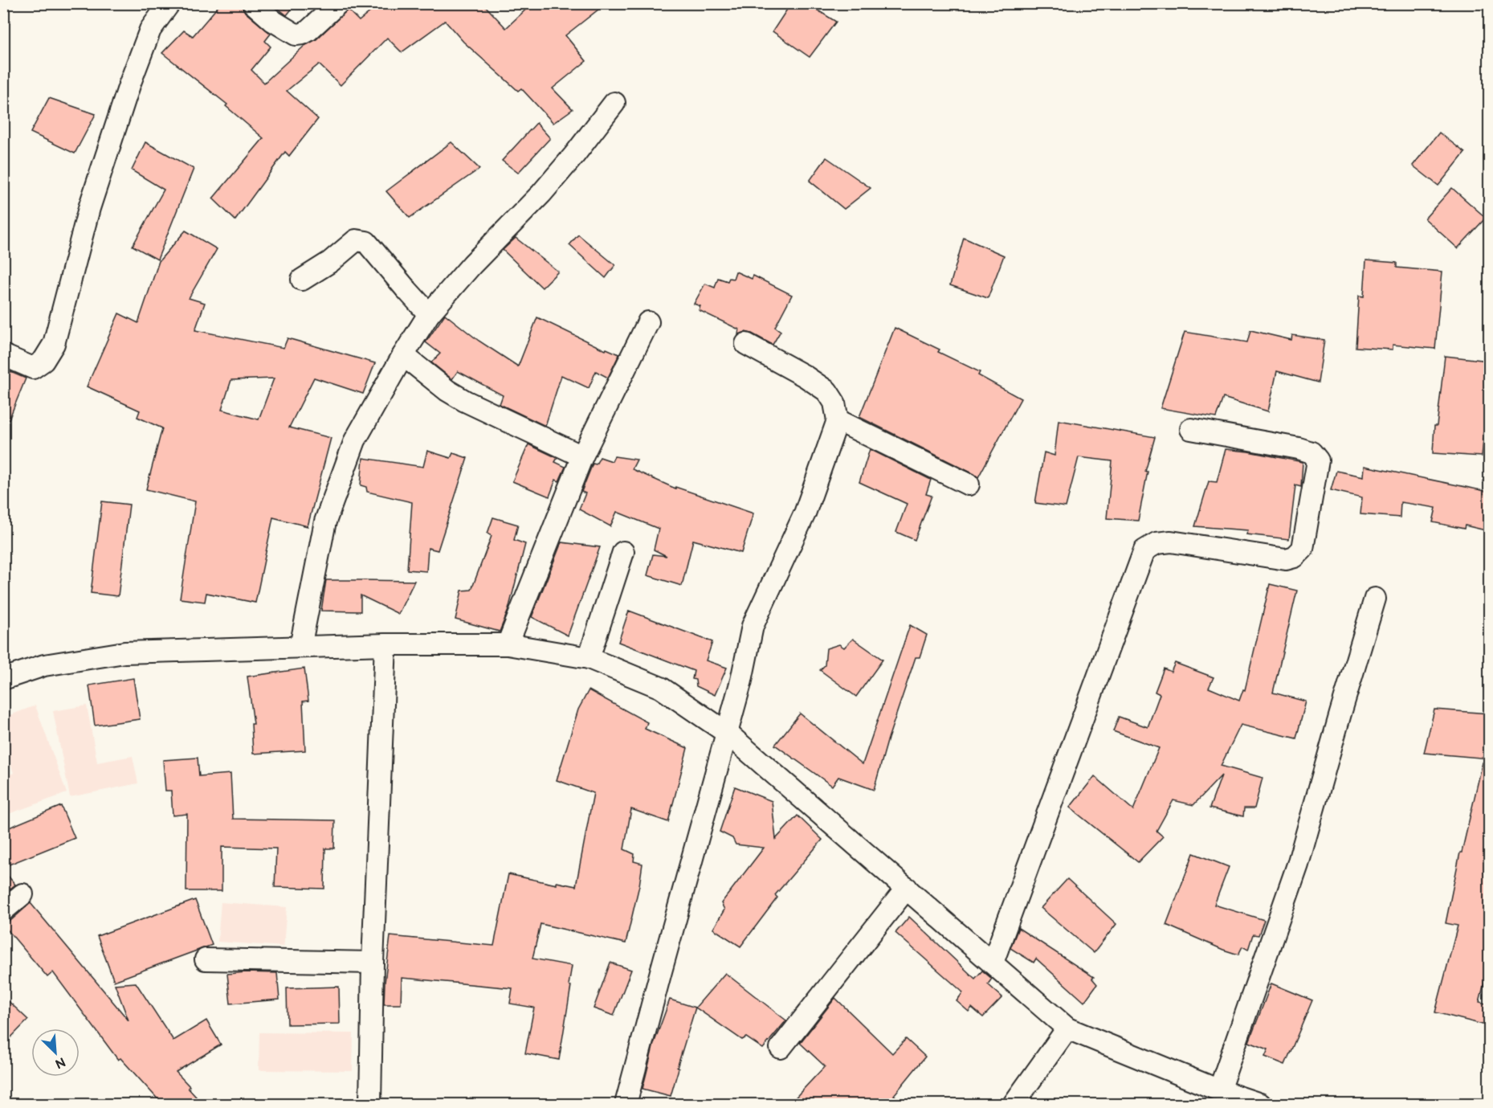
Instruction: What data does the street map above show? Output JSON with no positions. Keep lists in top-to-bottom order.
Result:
{
  "north": "bottom right"
}
